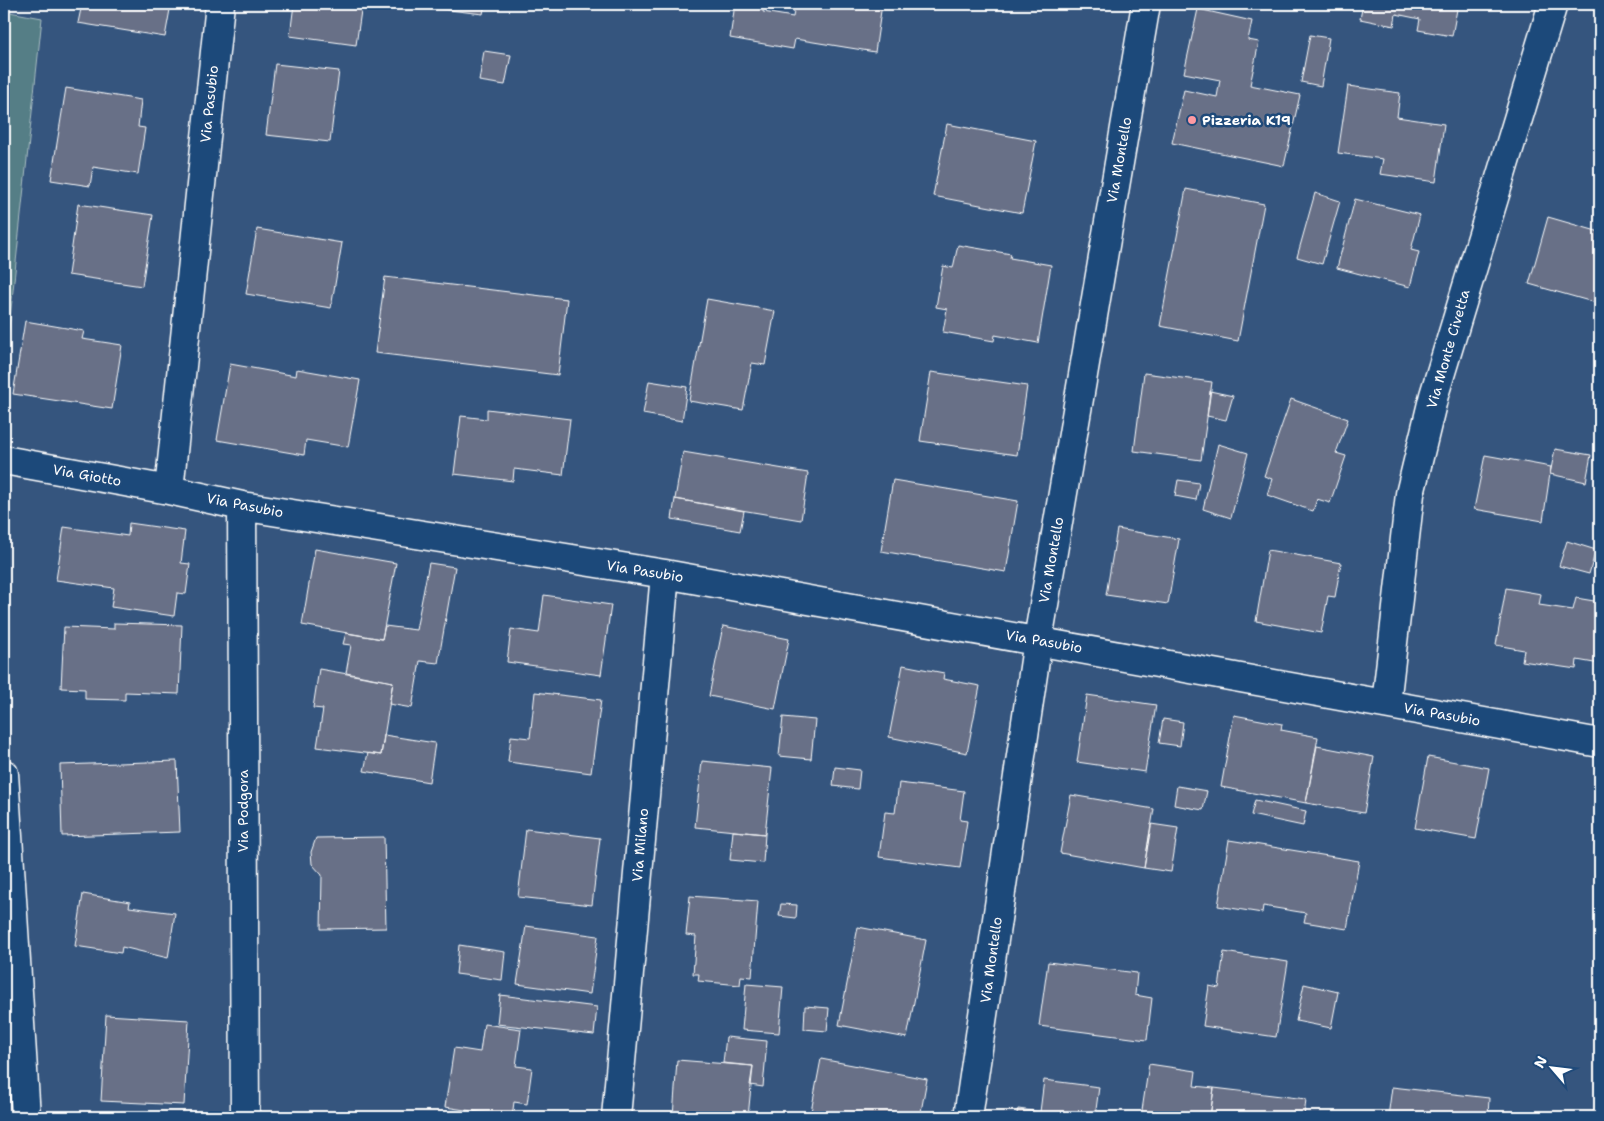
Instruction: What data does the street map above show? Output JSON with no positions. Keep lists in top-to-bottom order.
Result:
{
  "streets": {
    "street": [
      "Via Pasubio",
      "Via Montello",
      "Via Monte Civetta",
      "Via Giotto",
      "Via Podgora",
      "Via Milano"
    ]
  },
  "crossings": [
    ["Via Pasubio", "Via Montello"],
    ["Via Pasubio", "Via Monte Civetta"],
    ["Via Pasubio", "Via Giotto"],
    ["Via Pasubio", "Via Podgora"],
    ["Via Pasubio", "Via Milano"]
  ],
  "places": ["Pizzeria K19"],
  "north": "top left"
}
